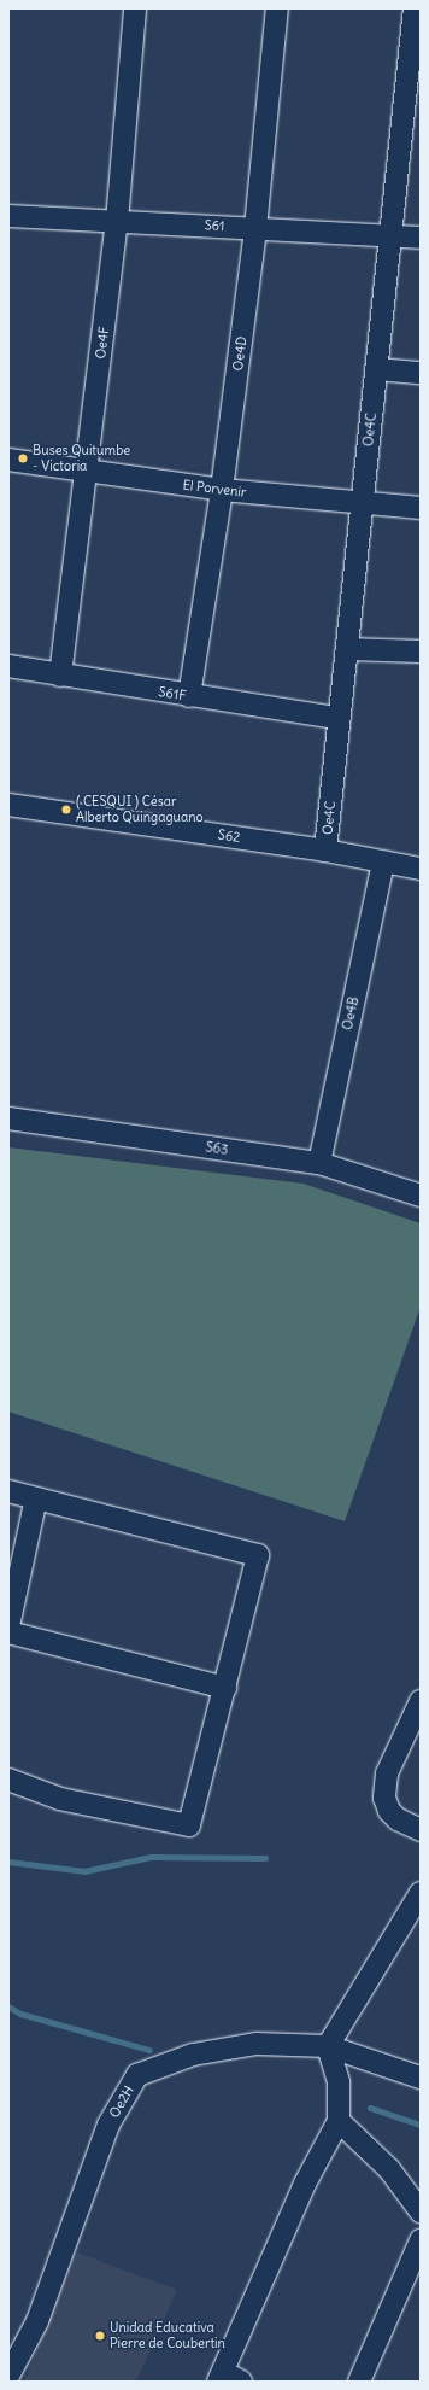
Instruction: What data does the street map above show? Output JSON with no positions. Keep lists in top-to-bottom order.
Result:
{
  "streets": {
    "street": [
      "S61",
      "Oe4F",
      "Oe4D",
      "Oe4C",
      "El Porvenir",
      "S61F",
      "S62",
      "Oe4B",
      "S63",
      "Oe2H"
    ]
  },
  "crossings": [
    ["S61", "Oe4F"],
    ["S61", "Oe4D"],
    ["S61", "Oe4C"],
    ["Oe4F", "El Porvenir"],
    ["Oe4F", "S61F"],
    ["Oe4D", "El Porvenir"],
    ["Oe4D", "S61F"],
    ["Oe4C", "El Porvenir"],
    ["Oe4C", "S61F"],
    ["Oe4C", "S62"],
    ["S62", "Oe4B"],
    ["Oe4B", "S63"]
  ],
  "places": ["Buses Quitumbe - Victoria", "( CESQUI ) César Alberto Quingaguano", "Unidad Educativa Pierre de Coubertin"]
}
